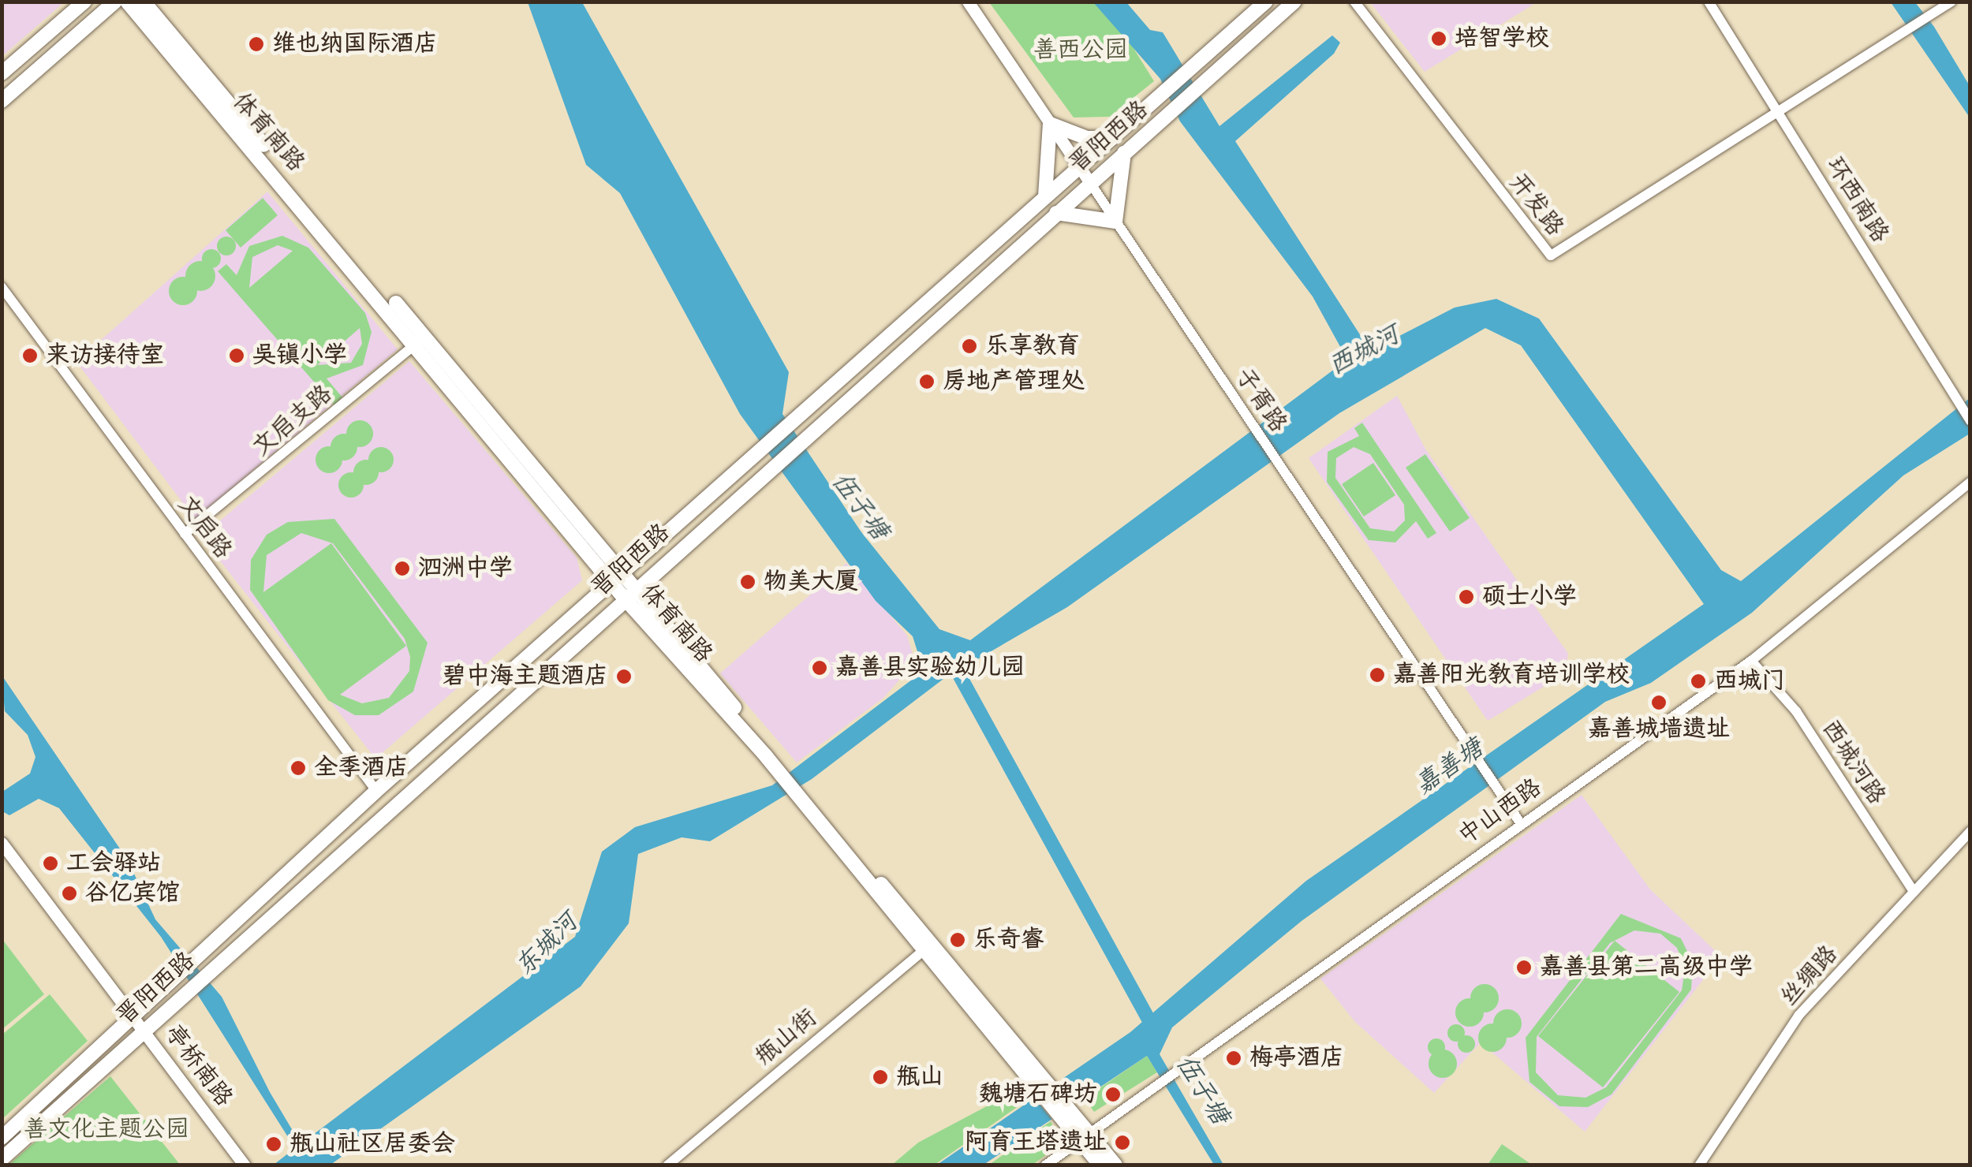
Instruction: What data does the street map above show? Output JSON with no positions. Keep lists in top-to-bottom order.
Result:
{
  "streets": {
    "main road": ["体育南路", "晋阳西路"],
    "street": [
      "环西南路",
      "开发路",
      "子胥路",
      "文启支路",
      "文启路",
      "西城河路",
      "中山西路",
      "丝绸路",
      "甁山街",
      "亭桥南路"
    ]
  },
  "crossings": [
    ["体育南路", "晋阳西路"],
    ["体育南路", "文启支路"],
    ["体育南路", "中山西路"],
    ["体育南路", "甁山街"],
    ["晋阳西路", "子胥路"],
    ["晋阳西路", "文启路"],
    ["晋阳西路", "亭桥南路"],
    ["环西南路", "开发路"],
    ["子胥路", "中山西路"],
    ["文启支路", "文启路"],
    ["西城河路", "中山西路"],
    ["西城河路", "丝绸路"]
  ],
  "water": [
    "西城河",
    "伍子塘",
    "嘉善塘",
    "东城河"
  ],
  "parks": ["善西公园", "善文化主题公园"],
  "places": [
    "培智学校",
    "维也纳国际酒店",
    "乐享教育",
    "来访接待室",
    "吴镇小学",
    "房地产管理处",
    "泗洲中学",
    "物美大厦",
    "硕士小学",
    "嘉善县实验幼儿园",
    "嘉善阳光教育培训学校",
    "碧中海主题酒店",
    "西城门",
    "嘉善城墙遗址",
    "全季酒店",
    "工会驿站",
    "谷亿宾馆",
    "乐奇睿",
    "嘉善县第二高级中学",
    "梅亭酒店",
    "瓶山",
    "魏塘石碑坊",
    "阿育王塔遗址",
    "瓶山社区居委会"
  ]
}
